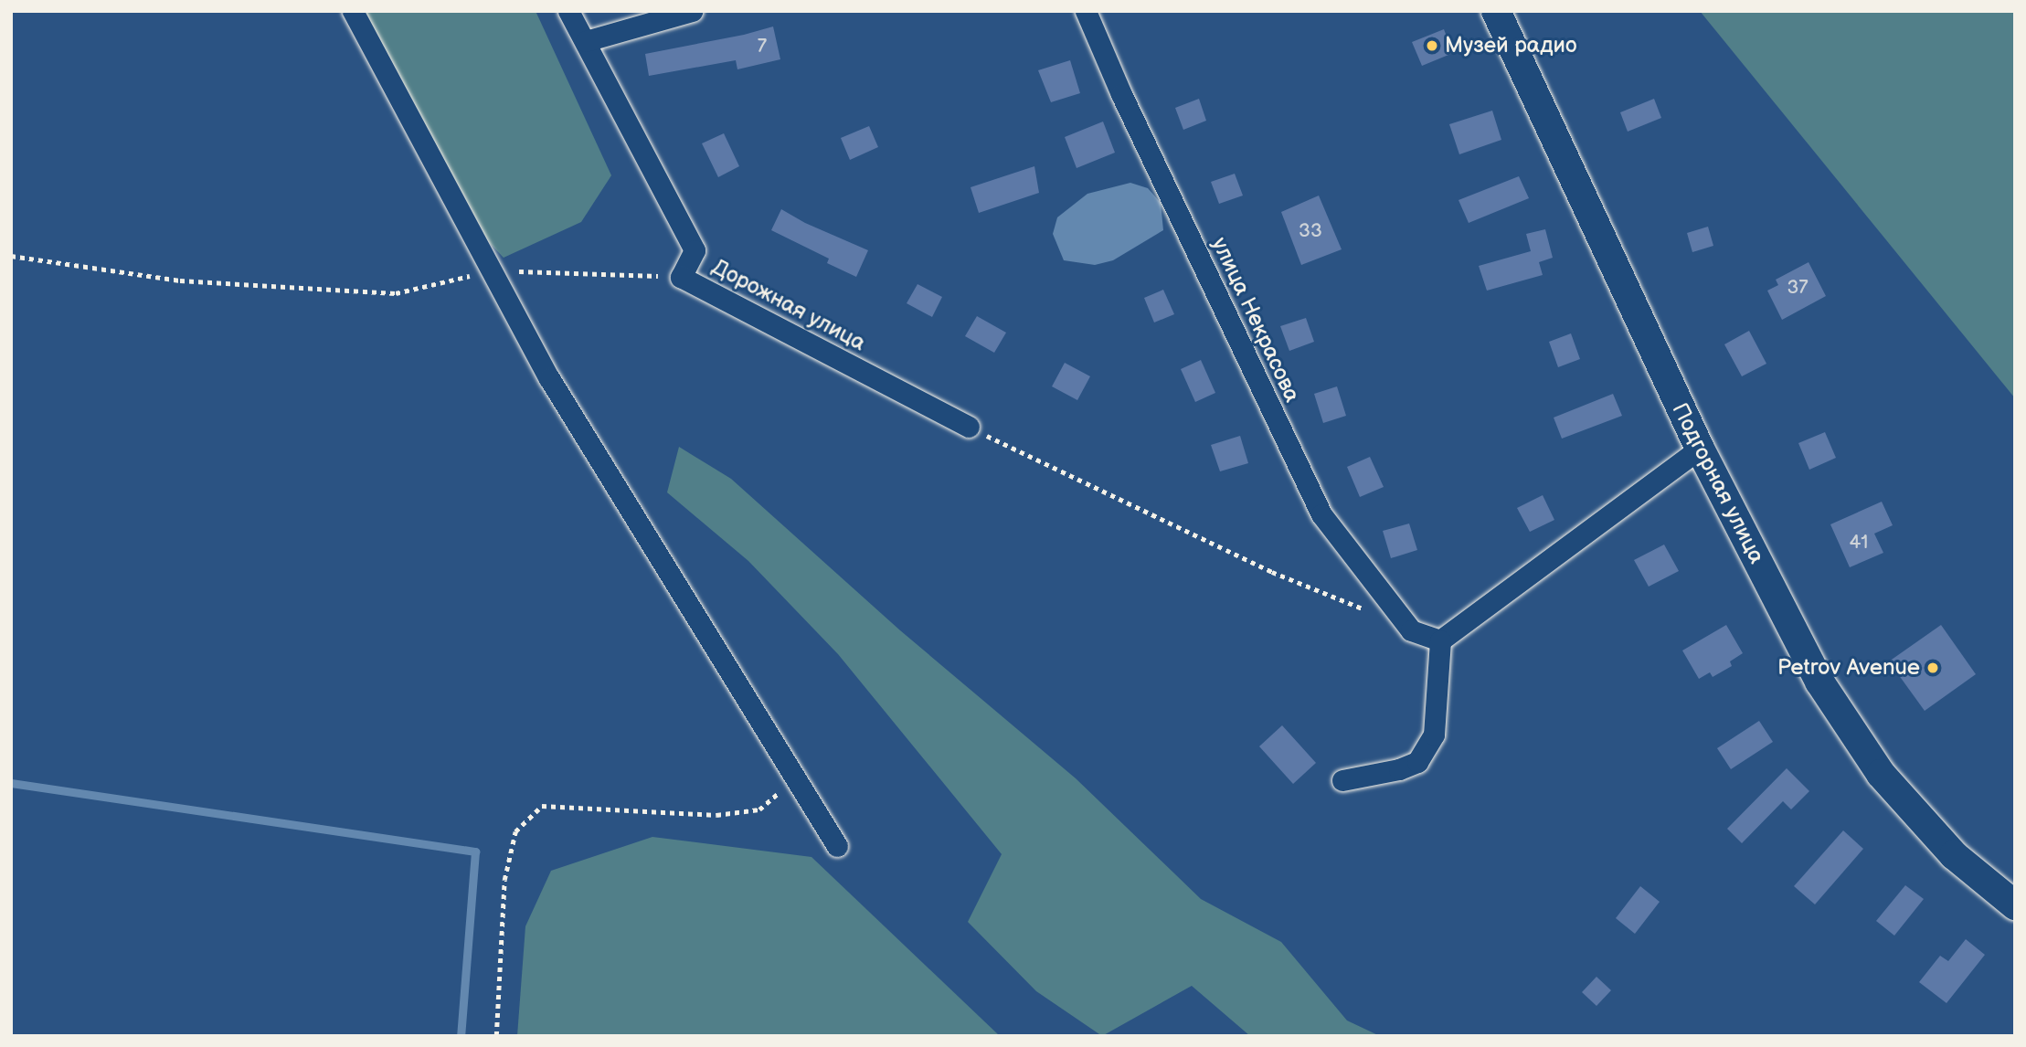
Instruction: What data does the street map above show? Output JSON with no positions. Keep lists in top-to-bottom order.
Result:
{
  "streets": {
    "main road": ["Подгорная улица"],
    "street": ["Дорожная улица", "улица Некрасова"]
  },
  "places": ["Музей радио", "Petrov Avenue"],
  "house_numbers": [
    "7",
    "33",
    "37",
    "41"
  ]
}
